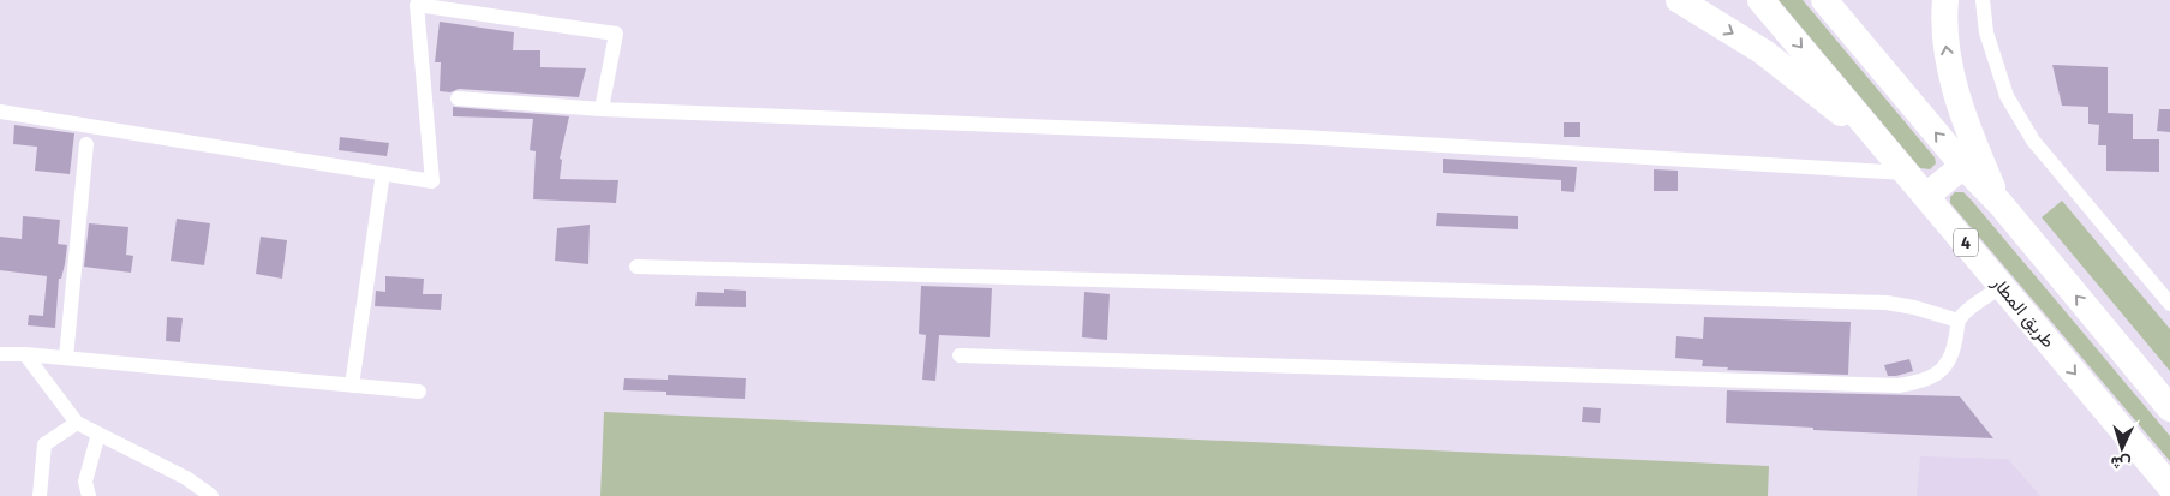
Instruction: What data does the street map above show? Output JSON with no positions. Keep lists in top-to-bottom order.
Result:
{
  "streets": {
    "highway": ["4", "طريق المطار"]
  },
  "north": "bottom"
}
